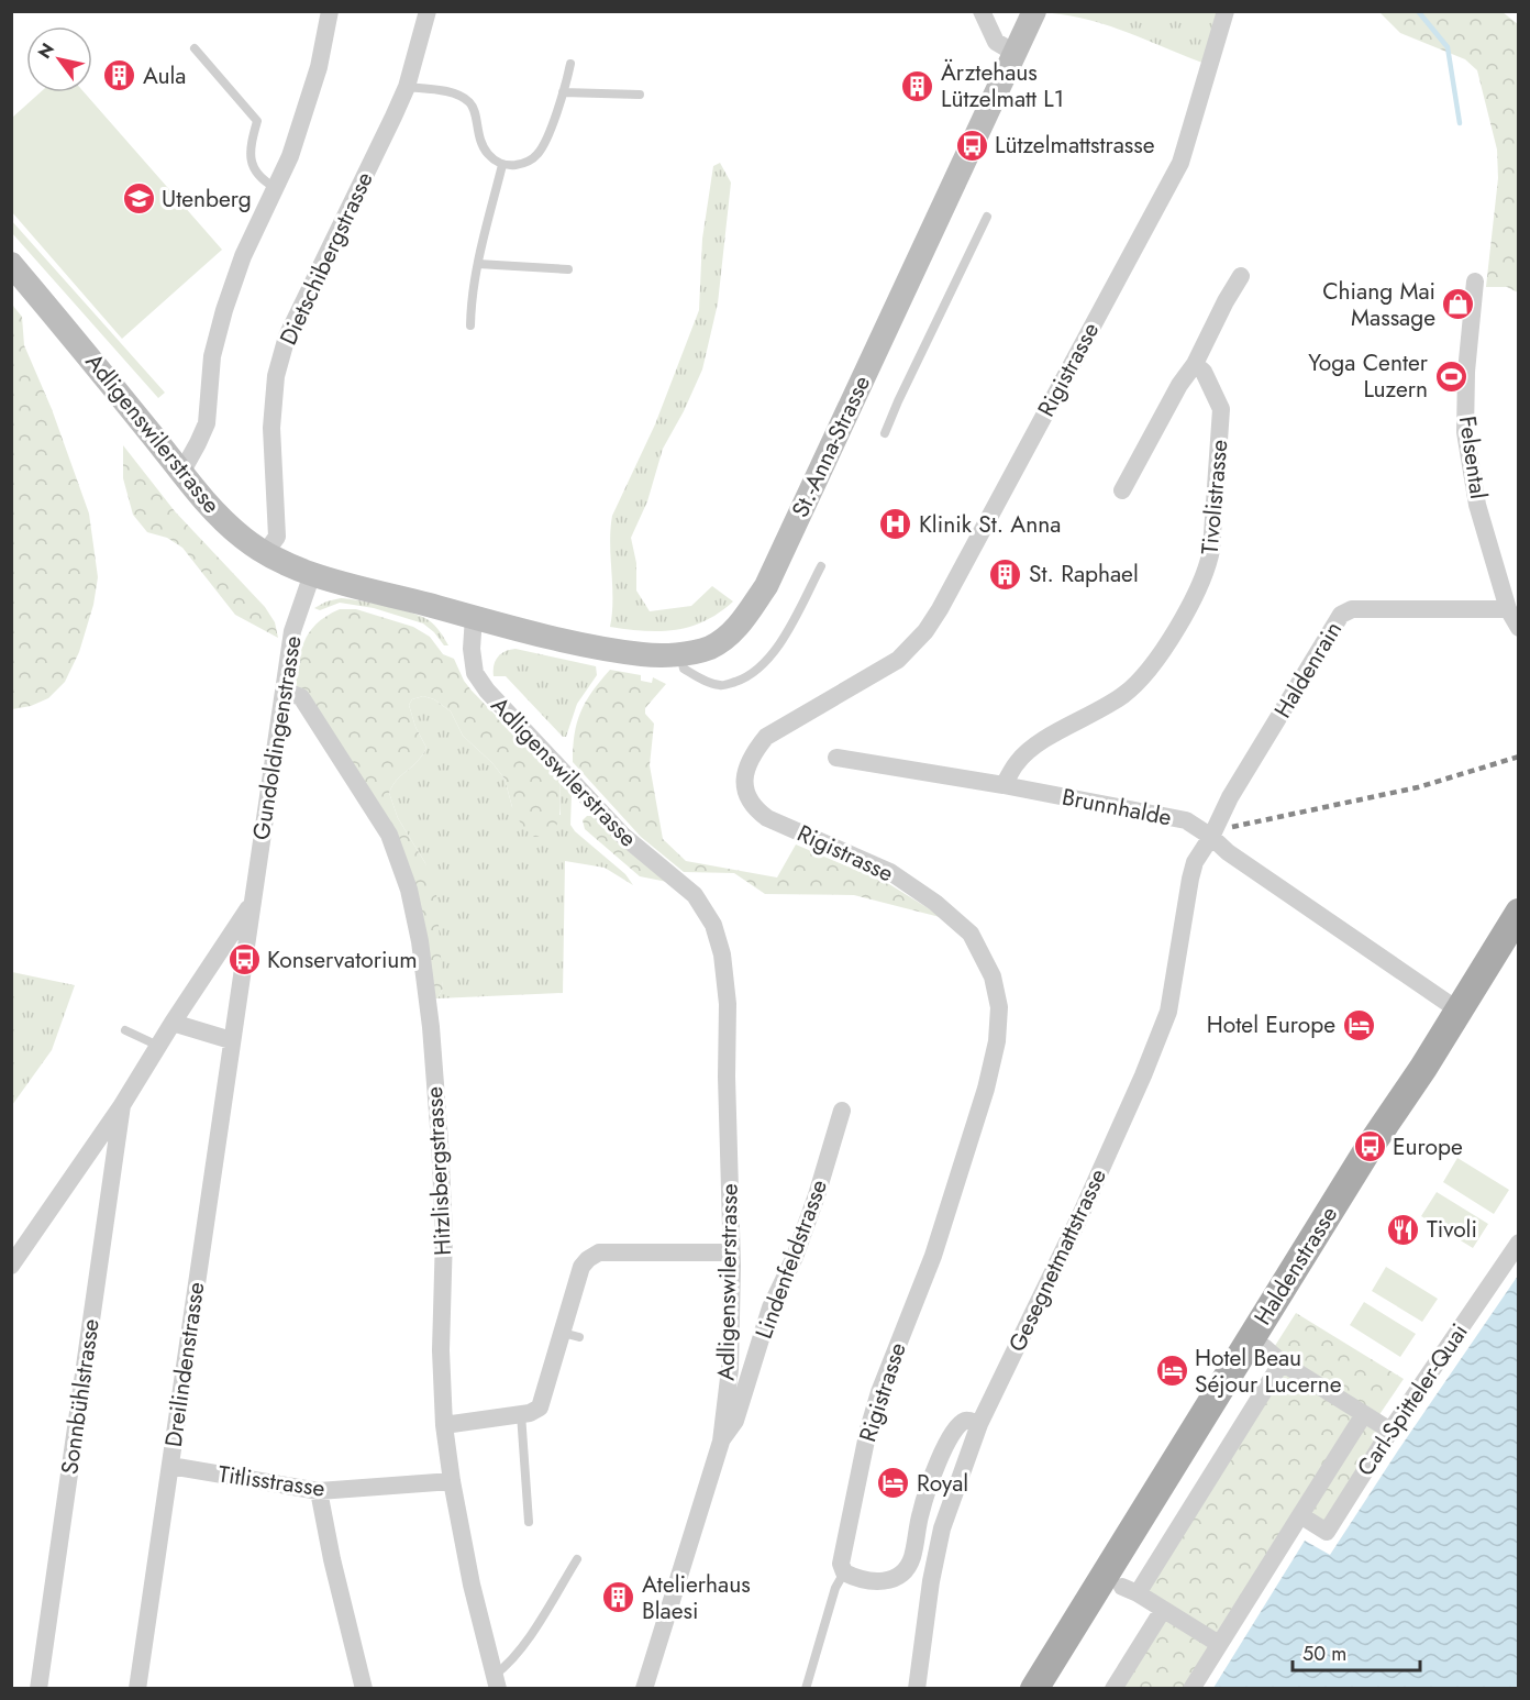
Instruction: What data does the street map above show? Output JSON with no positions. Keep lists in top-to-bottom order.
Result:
{
  "streets": {
    "main road": ["Adligenswilerstrasse", "St.-Anna-Strasse", "Haldenstrasse"],
    "street": [
      "Dietschibergstrasse",
      "Rigistrasse",
      "Felsental",
      "Tivolistrasse",
      "Haldenrain",
      "Gundoldingenstrasse",
      "Brunnhalde",
      "Hitzlisbergstrasse",
      "Lindenfeldstrasse",
      "Gesegnetmattstrasse",
      "Dreilindenstrasse",
      "Sonnbühlstrasse",
      "Carl-Spitteler-Quai",
      "Titlisstrasse"
    ]
  },
  "crossings": [
    ["Dietschibergstrasse", "Adligenswilerstrasse"],
    ["Adligenswilerstrasse", "St.-Anna-Strasse"],
    ["Adligenswilerstrasse", "Gundoldingenstrasse"],
    ["Adligenswilerstrasse", "Lindenfeldstrasse"],
    ["Felsental", "Haldenrain"],
    ["Tivolistrasse", "Brunnhalde"],
    ["Haldenrain", "Brunnhalde"],
    ["Haldenrain", "Gesegnetmattstrasse"],
    ["Gundoldingenstrasse", "Hitzlisbergstrasse"],
    ["Gundoldingenstrasse", "Dreilindenstrasse"],
    ["Brunnhalde", "Gesegnetmattstrasse"],
    ["Brunnhalde", "Haldenstrasse"],
    ["Hitzlisbergstrasse", "Titlisstrasse"],
    ["Dreilindenstrasse", "Titlisstrasse"]
  ],
  "places": {
    "building": [
      "Aula",
      "Ärztehaus Lützelmatt L1",
      "St. Raphael",
      "Atelierhaus Blaesi"
    ],
    "bus stop": ["Lützelmattstrasse", "Konservatorium", "Europe"],
    "school or university": ["Utenberg"],
    "shop": ["Chiang Mai Massage"],
    "sports": ["Yoga Center Luzern"],
    "hospital": ["Klinik St. Anna"],
    "hotel": ["Hotel Europe", "Hotel Beau Séjour Lucerne", "Royal"],
    "restaurant": ["Tivoli"]
  },
  "scale_bar": "50 m",
  "north": "top left"
}
